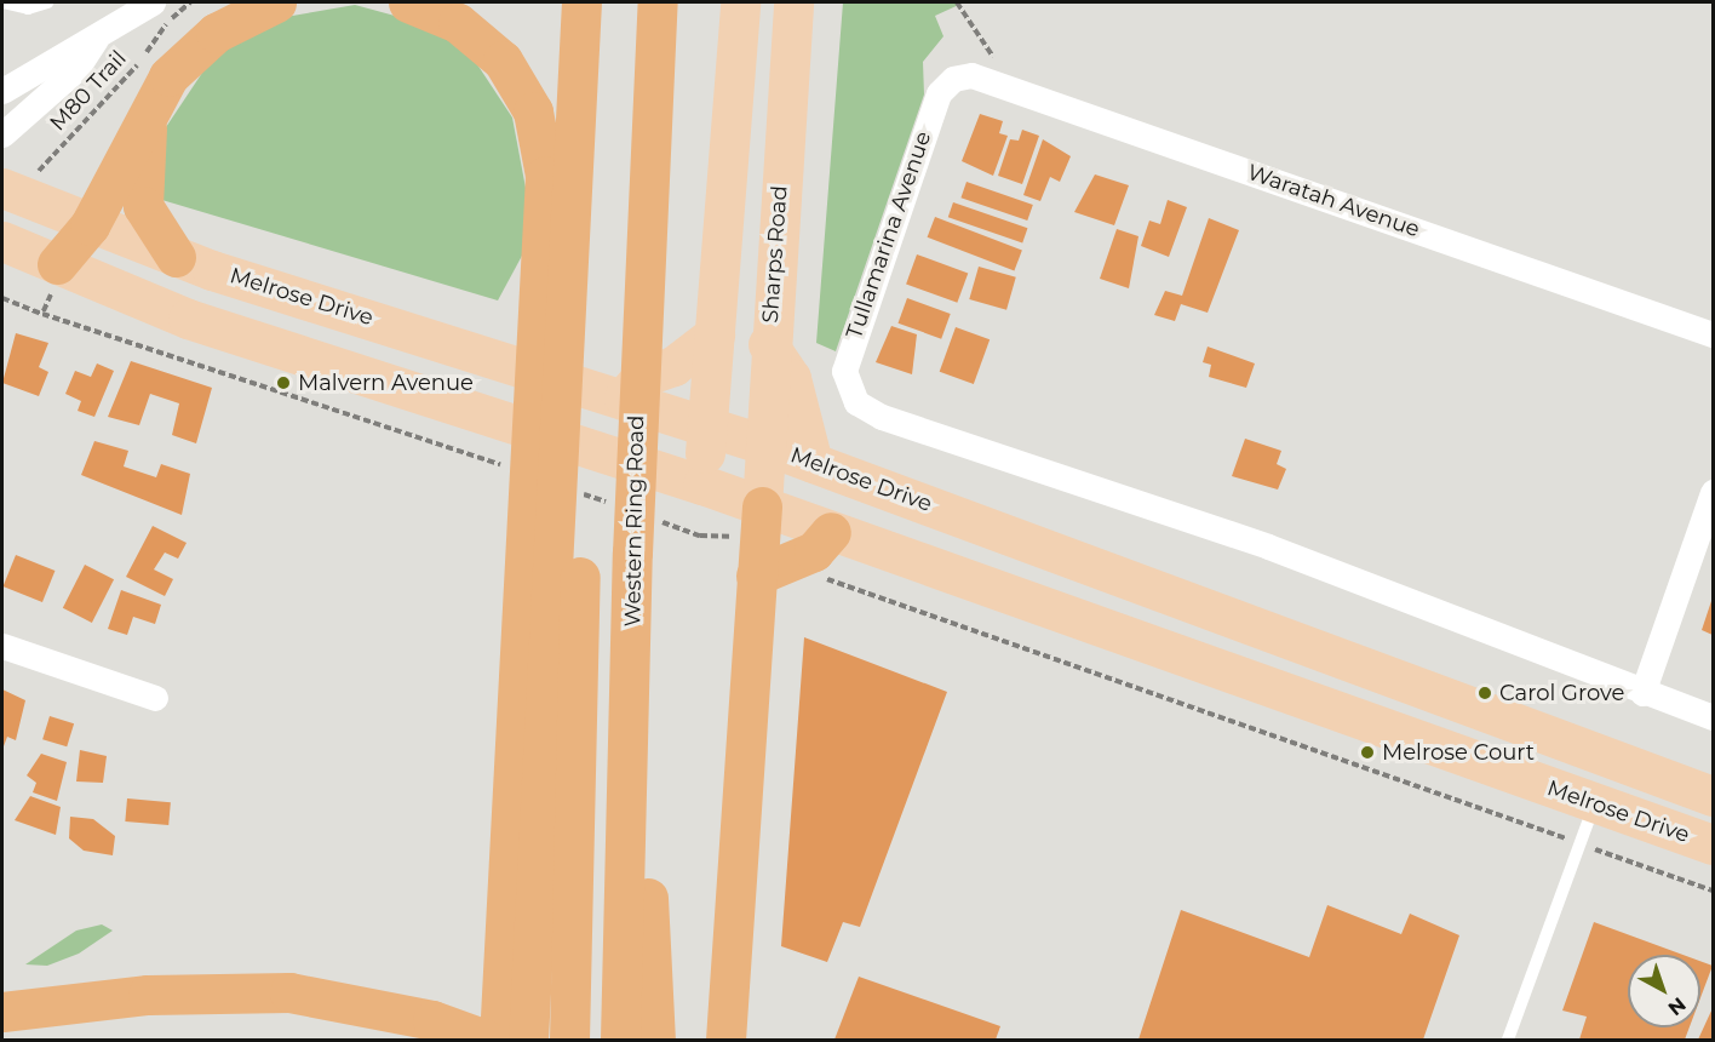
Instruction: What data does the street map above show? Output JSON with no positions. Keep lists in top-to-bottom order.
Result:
{
  "streets": {
    "highway": ["Western Ring Road"],
    "main road": ["Sharps Road", "Melrose Drive"],
    "street": ["Waratah Avenue", "Tullamarina Avenue"],
    "path": ["M80 Trail"]
  },
  "crossings": [
    ["Waratah Avenue", "Tullamarina Avenue"],
    ["Sharps Road", "Melrose Drive"]
  ],
  "places": ["Malvern Avenue", "Carol Grove", "Melrose Court"],
  "north": "bottom right"
}
